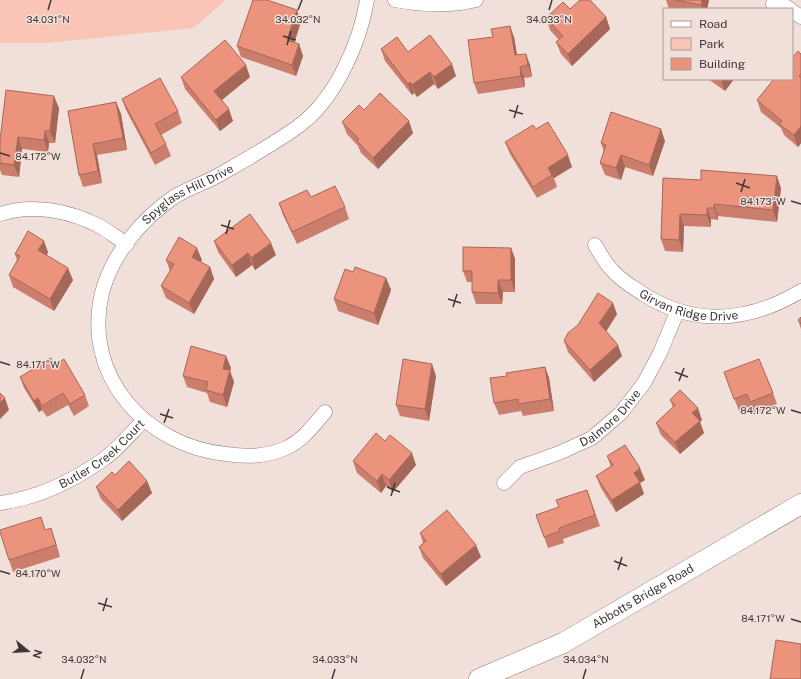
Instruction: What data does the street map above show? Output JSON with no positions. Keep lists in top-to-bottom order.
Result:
{
  "streets": {
    "main road": ["Abbotts Bridge Road"],
    "street": [
      "Spyglass Hill Drive",
      "Girvan Ridge Drive",
      "Dalmore Drive",
      "Butler Creek Court"
    ]
  },
  "crossings": [
    ["Spyglass Hill Drive", "Butler Creek Court"],
    ["Girvan Ridge Drive", "Dalmore Drive"]
  ],
  "legend": ["Road", "Park", "Building"],
  "north": "right",
  "coordinates": [
    "34.031°N",
    "34.032°N",
    "34.033°N",
    "84.172°W",
    "84.173°W",
    "84.171°W",
    "84.170°W",
    "34.034°N"
  ]
}
